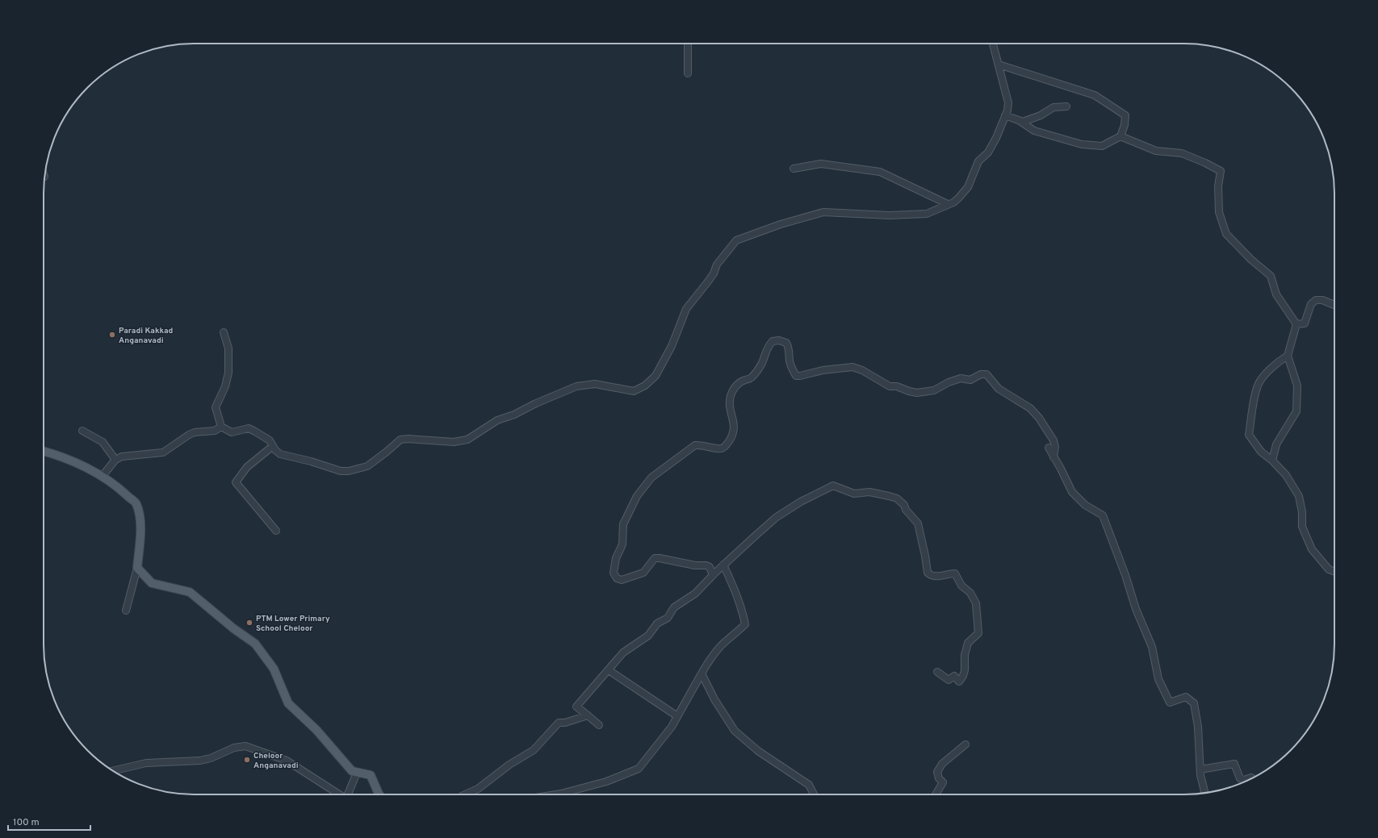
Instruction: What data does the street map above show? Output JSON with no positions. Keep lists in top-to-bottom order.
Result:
{
  "places": ["Paradi Kakkad Anganavadi", "PTM Lower Primary School Cheloor", "Cheloor Anganavadi"],
  "scale_bar": "100 m"
}
